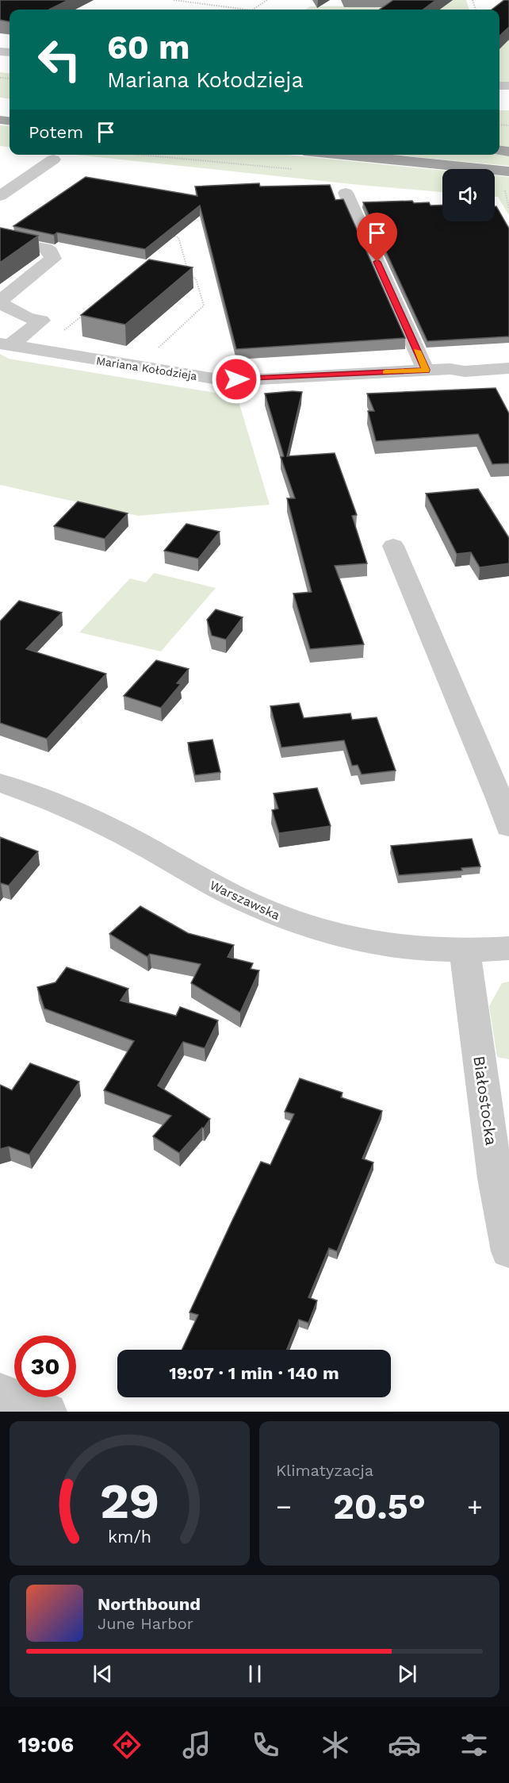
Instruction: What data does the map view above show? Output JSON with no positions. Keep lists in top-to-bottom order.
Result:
{
  "streets": {
    "street": ["Mariana Kołodzieja", "Warszawska", "Białostocka"]
  },
  "crossings": [
    ["Warszawska", "Białostocka"]
  ],
  "page": {
    "turn": ["60 m", "Mariana Kołodzieja"],
    "then": "Potem",
    "limit": "30",
    "trip": "19:07 · 1 min · 140 m",
    "tile": "Klimatyzacja",
    "heat": ["−", "20.5°", "+"],
    "song": ["Northbound", "June Harbor"],
    "tabs": "19:06",
    "gauge": ["29", "km/h"]
  }
}
